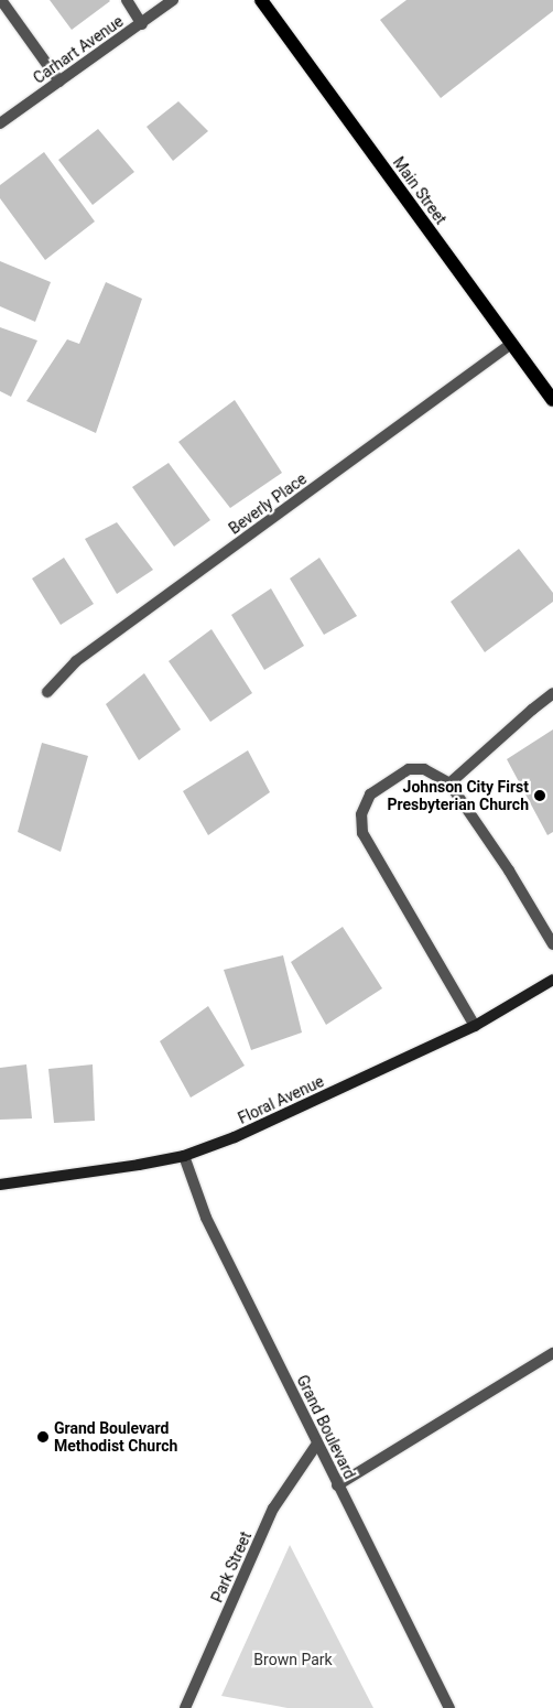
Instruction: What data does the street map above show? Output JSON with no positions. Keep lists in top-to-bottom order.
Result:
{
  "streets": {
    "main road": ["Main Street"],
    "street": [
      "Carhart Avenue",
      "Beverly Place",
      "Floral Avenue",
      "Grand Boulevard",
      "Park Street"
    ]
  },
  "crossings": [
    ["Main Street", "Beverly Place"],
    ["Floral Avenue", "Grand Boulevard"],
    ["Grand Boulevard", "Park Street"]
  ],
  "parks": ["Brown Park"],
  "places": ["Johnson City First Presbyterian Church", "Grand Boulevard Methodist Church"]
}
